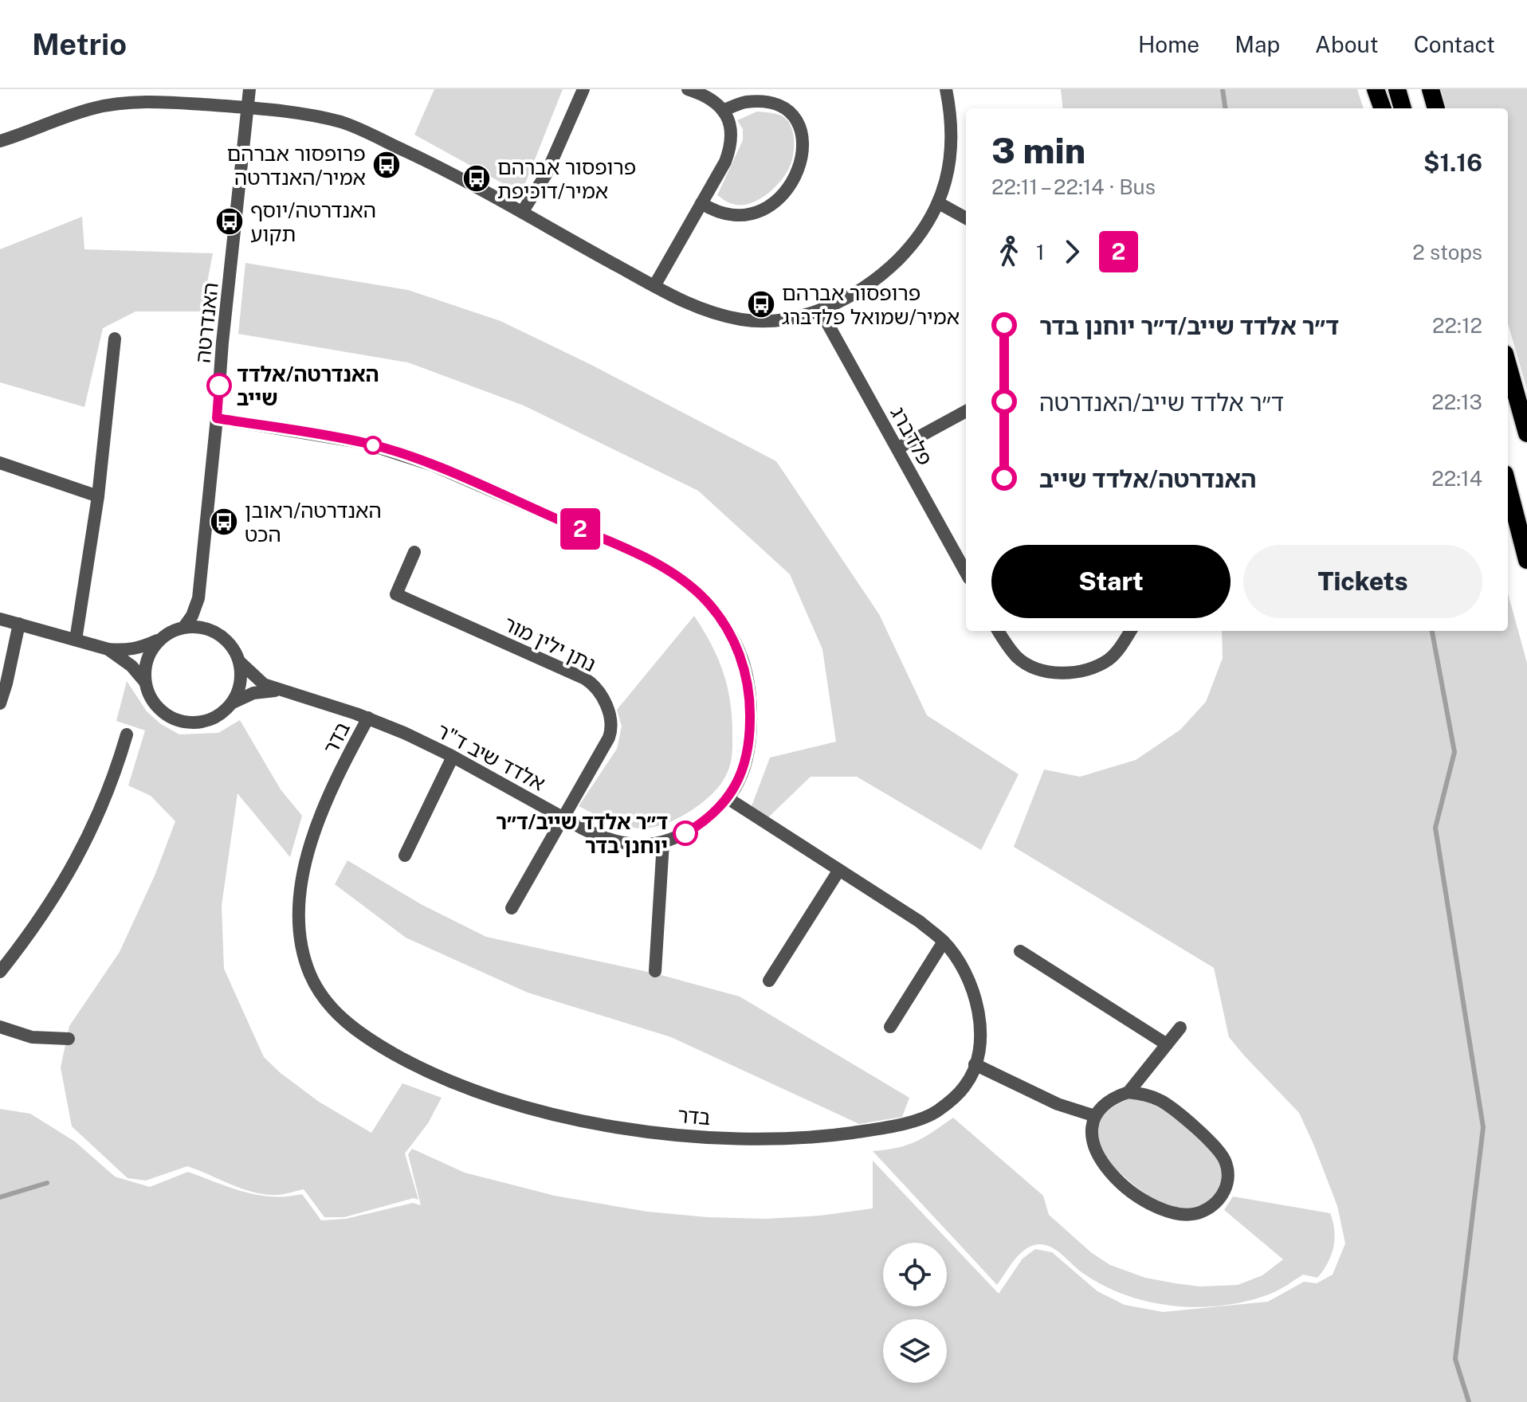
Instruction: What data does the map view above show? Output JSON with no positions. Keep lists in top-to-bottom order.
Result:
{
  "streets": {
    "street": [
      "האנדרטה",
      "פלדברג",
      "נתן ילין מור",
      "בדר",
      "אלדד שיב ד\"ר"
    ]
  },
  "crossings": [
    ["האנדרטה", "אלדד שיב ד\"ר"],
    ["נתן ילין מור", "אלדד שיב ד\"ר"],
    ["בדר", "אלדד שיב ד\"ר"]
  ],
  "places": {
    "bus stop": [
      "פרופסור אברהם אמיר/האנדרטה",
      "פרופסור אברהם אמיר/דוכיפת",
      "האנדרטה/יוסף תקוע",
      "פרופסור אברהם אמיר/שמואל פלדברג",
      "האנדרטה/ראובן הכט"
    ],
    "other": ["האנדרטה/אלדד שייב", "ד״ר אלדד שייב/ד״ר יוחנן בדר"]
  },
  "lines": ["bus line 2"],
  "page": {
    "header": "Metrio",
    "nav": [
      "Home",
      "Map",
      "About",
      "Contact"
    ],
    "on_map": "2",
    "heading": ["3 min", "22:11 – 22:14 · Bus", "$1.16"],
    "legs": ["1", "2", "2 stops"],
    "list": [
      {
        "name": "ד״ר אלדד שייב/ד״ר יוחנן בדר",
        "value": "22:12"
      },
      {
        "name": "ד״ר אלדד שייב/האנדרטה",
        "value": "22:13"
      },
      {
        "name": "האנדרטה/אלדד שייב",
        "value": "22:14"
      }
    ],
    "buttons": ["Start", "Tickets"]
  }
}
